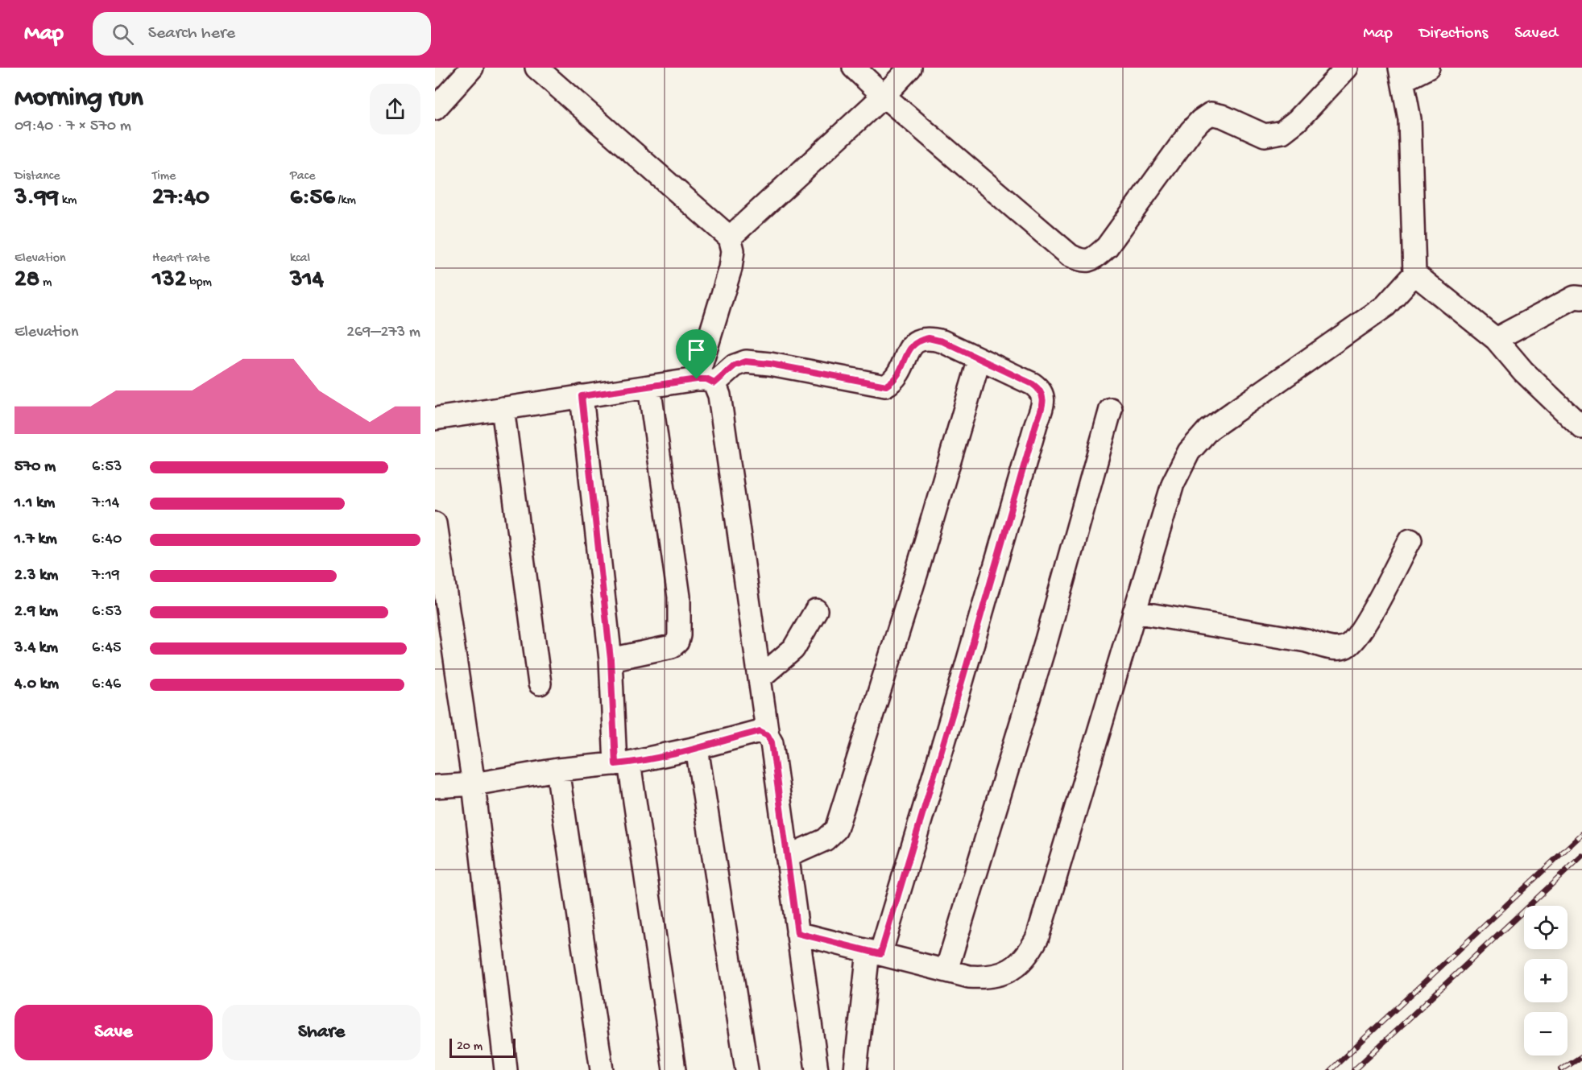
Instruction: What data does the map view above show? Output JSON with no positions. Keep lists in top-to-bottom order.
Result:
{
  "scale_bar": "20 m",
  "page": {
    "header": "Map",
    "search": "Search here",
    "nav": ["Map", "Directions", "Saved"],
    "heading": ["Morning run", "09:40 · 7 × 570 m"],
    "stats": [
      ["Distance", "3.99 km"],
      ["Time", "27:40"],
      ["Pace", "6:56 /km"],
      ["Elevation", "28 m"],
      ["Heart rate", "132 bpm"],
      ["kcal", "314"]
    ],
    "chart": ["Elevation", "269–273 m"],
    "list": [
      {
        "name": "570 m",
        "note": "6:53"
      },
      {
        "name": "1.1 km",
        "note": "7:14"
      },
      {
        "name": "1.7 km",
        "note": "6:40"
      },
      {
        "name": "2.3 km",
        "note": "7:19"
      },
      {
        "name": "2.9 km",
        "note": "6:53"
      },
      {
        "name": "3.4 km",
        "note": "6:45"
      },
      {
        "name": "4.0 km",
        "note": "6:46"
      }
    ],
    "map_buttons": ["+", "−"],
    "buttons": ["Save", "Share"],
    "scale": "20 m"
  }
}
